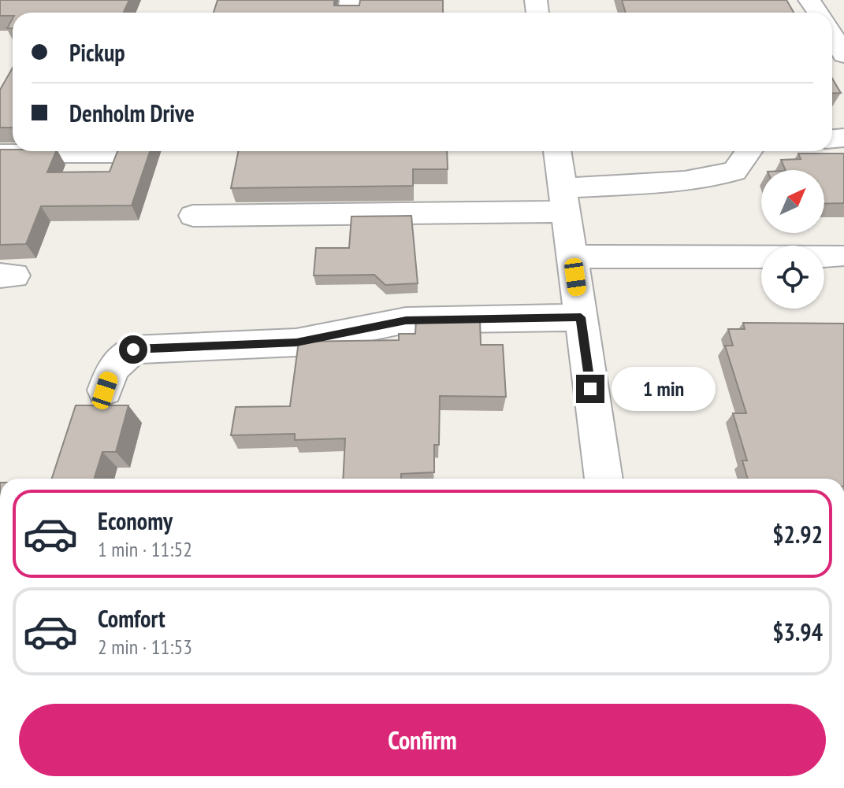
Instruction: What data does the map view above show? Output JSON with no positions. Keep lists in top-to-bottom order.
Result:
{
  "north": "top right",
  "page": {
    "banner": ["Pickup", "Denholm Drive"],
    "bubble": "1 min",
    "list": [
      {
        "name": "Economy",
        "note": "1 min · 11:52",
        "value": "$2.92"
      },
      {
        "name": "Comfort",
        "note": "2 min · 11:53",
        "value": "$3.94"
      }
    ],
    "buttons": "Confirm"
  }
}
